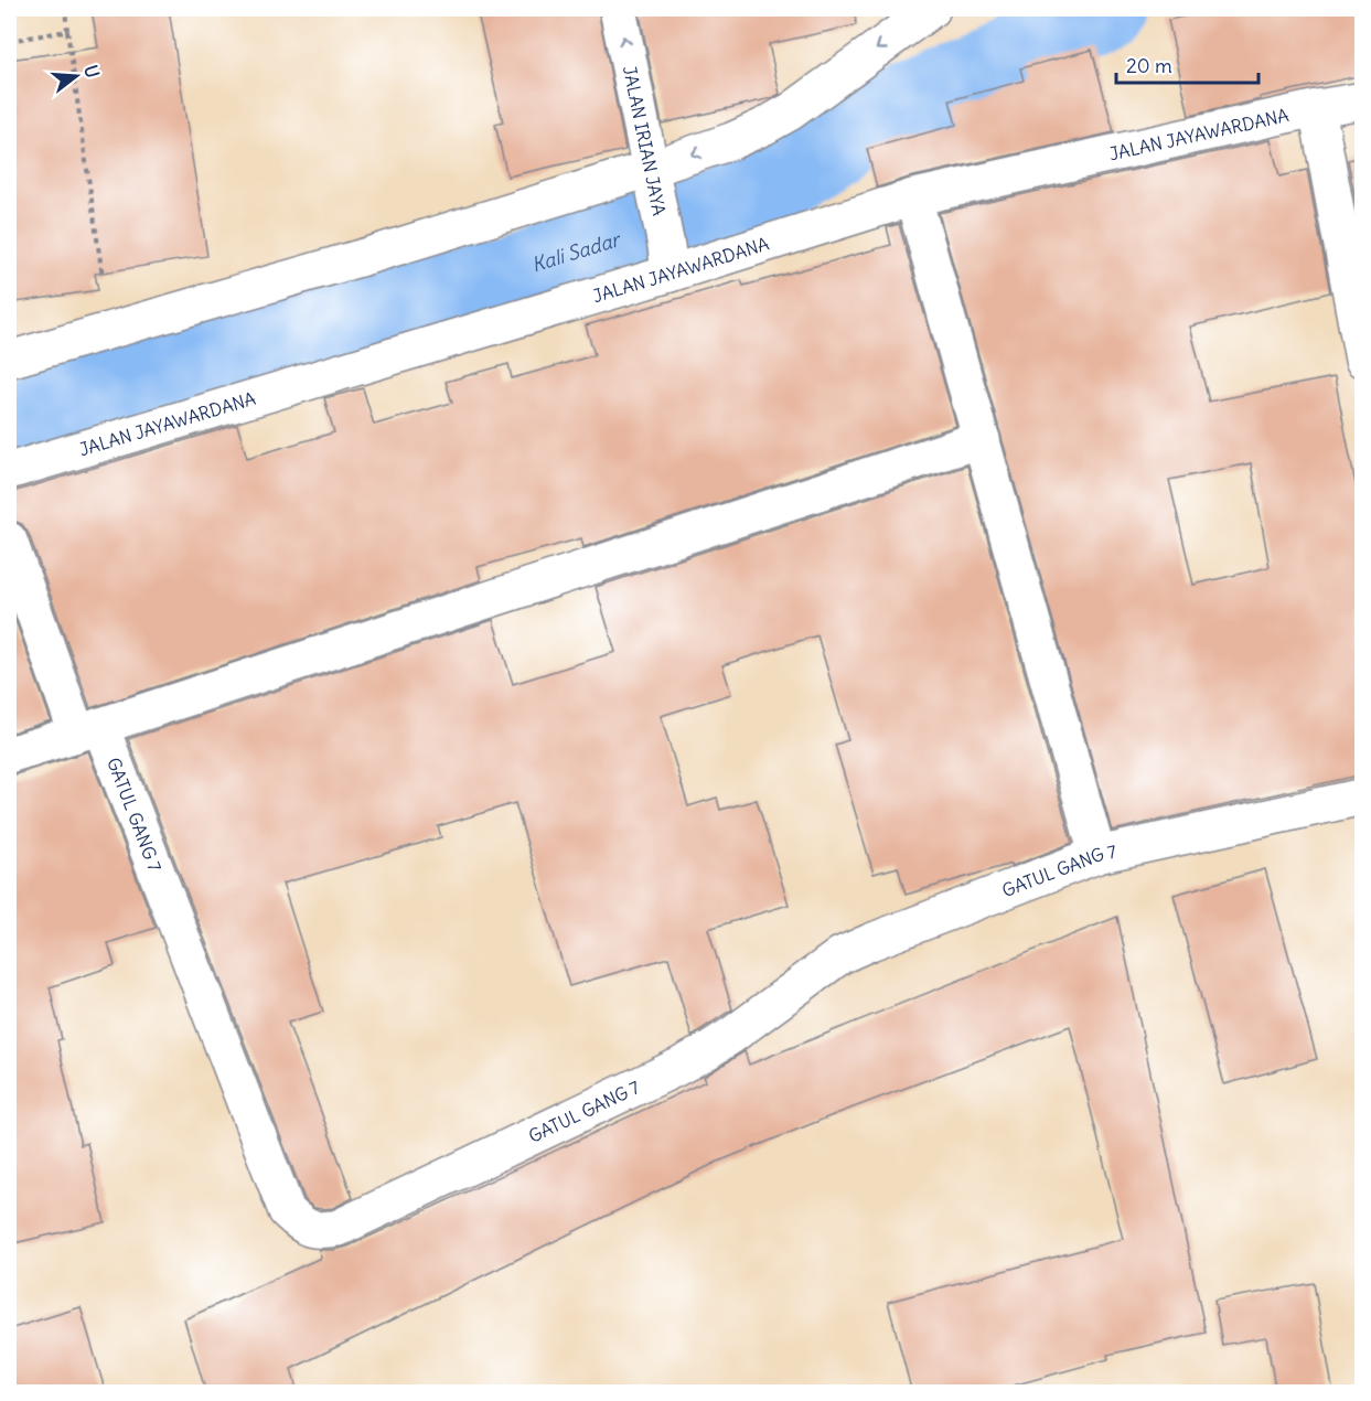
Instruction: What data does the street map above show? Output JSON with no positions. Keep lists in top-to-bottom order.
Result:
{
  "streets": {
    "street": ["JALAN JAYAWARDANA", "JALAN IRIAN JAYA", "GATUL GANG 7"]
  },
  "crossings": [
    ["JALAN JAYAWARDANA", "JALAN IRIAN JAYA"]
  ],
  "one_way": ["JALAN IRIAN JAYA"],
  "water": ["Kali Sadar"],
  "scale_bar": "20 m",
  "north": "right"
}
